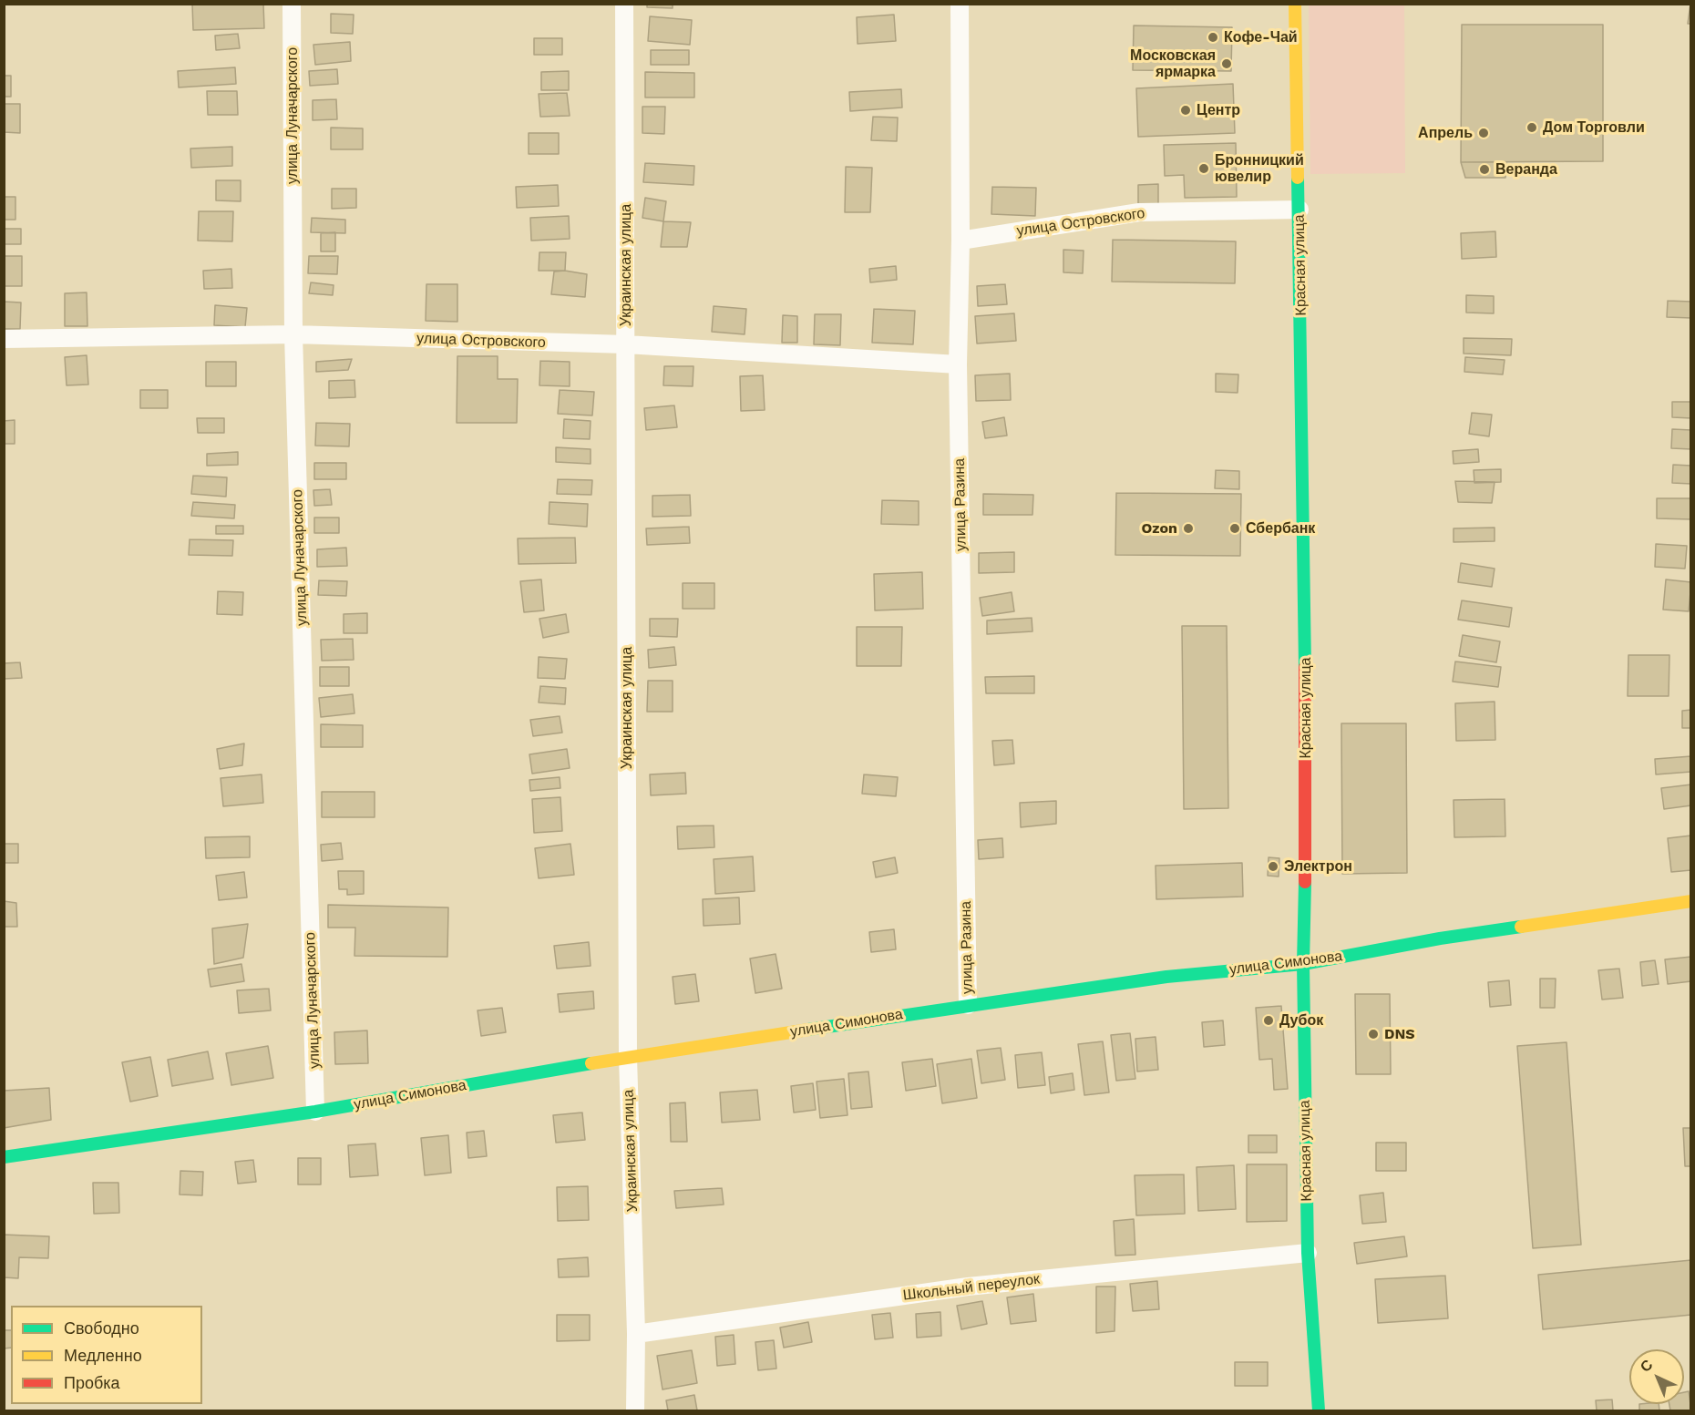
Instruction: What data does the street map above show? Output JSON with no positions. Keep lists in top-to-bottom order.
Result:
{
  "streets": {
    "street": [
      "улица Луначарского",
      "улица Островского",
      "Украинская улица",
      "Красная улица",
      "улица Разина",
      "улица Симонова",
      "Школьный переулок"
    ]
  },
  "crossings": [
    ["улица Луначарского", "улица Островского"],
    ["улица Луначарского", "улица Симонова"],
    ["улица Островского", "Украинская улица"],
    ["улица Островского", "Красная улица"],
    ["улица Островского", "улица Разина"],
    ["Украинская улица", "улица Симонова"],
    ["Украинская улица", "Школьный переулок"],
    ["Красная улица", "улица Симонова"],
    ["Красная улица", "Школьный переулок"],
    ["улица Разина", "улица Симонова"]
  ],
  "places": [
    "Кофе-Чай",
    "Московская ярмарка",
    "Центр",
    "Дом Торговли",
    "Апрель",
    "Бронницкий ювелир",
    "Веранда",
    "Ozon",
    "Сбербанк",
    "Электрон",
    "Дубок",
    "DNS"
  ],
  "legend": ["Свободно", "Медленно", "Пробка"],
  "north": "top left"
}
